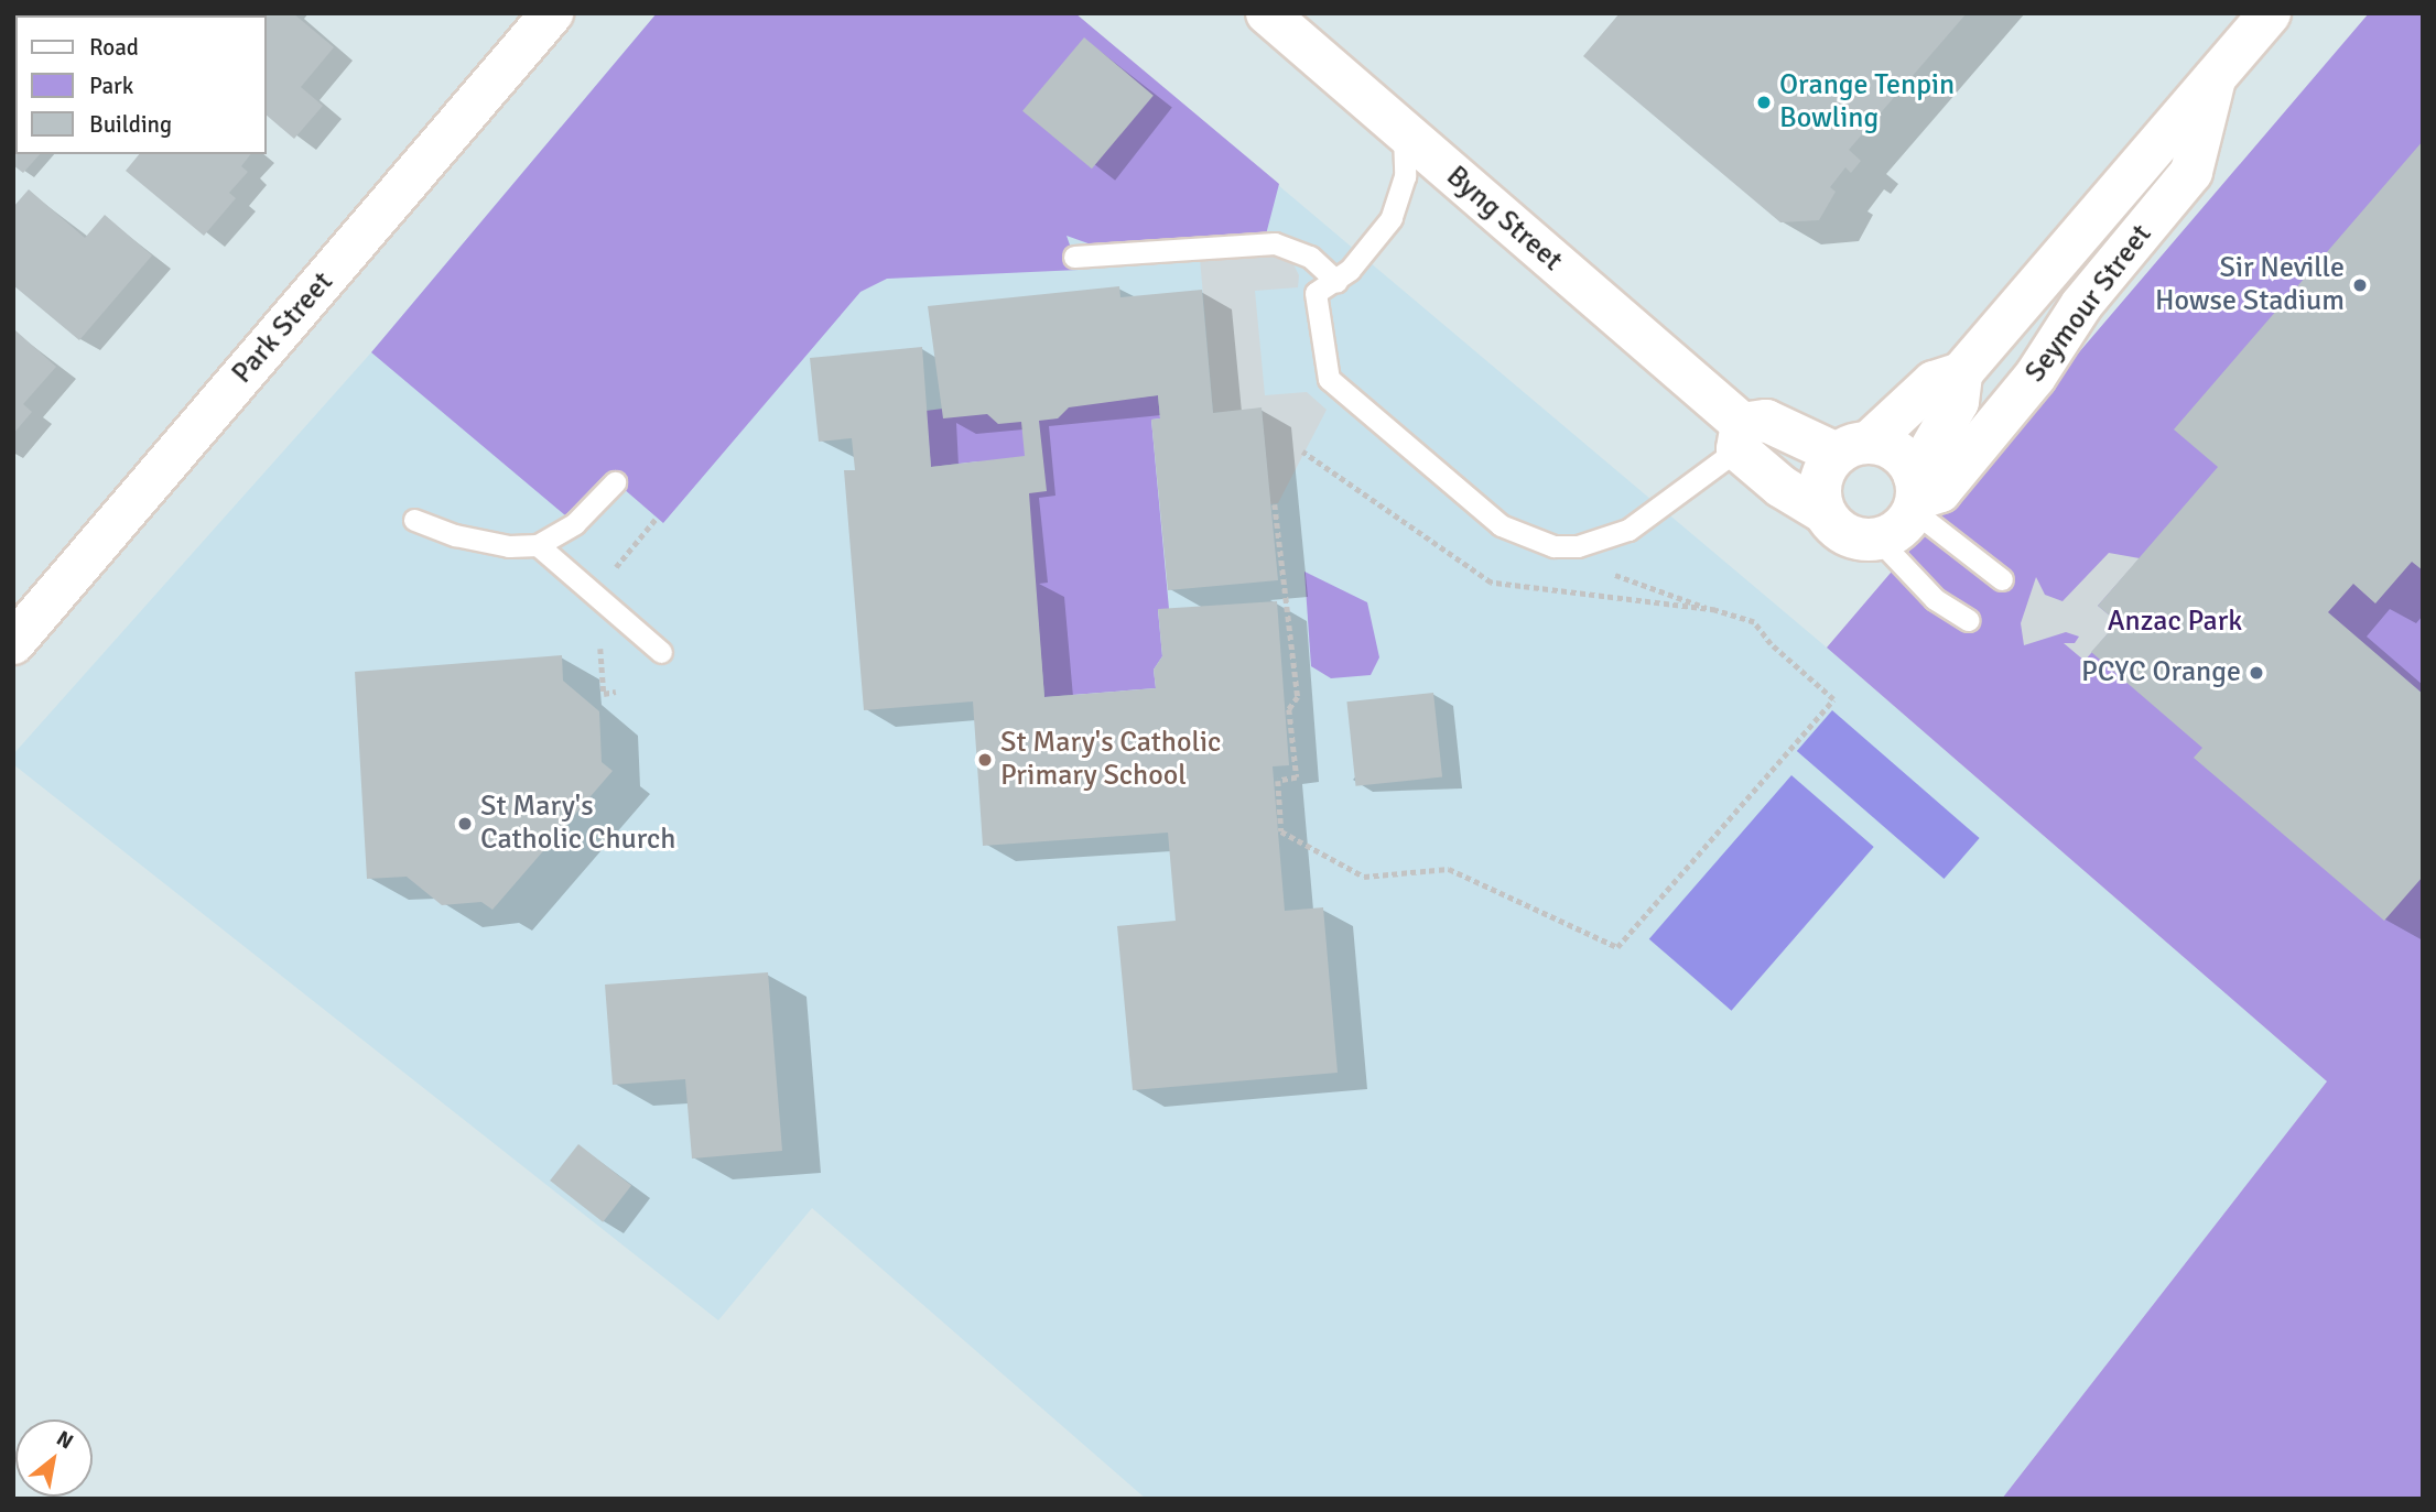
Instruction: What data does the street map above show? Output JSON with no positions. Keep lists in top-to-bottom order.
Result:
{
  "streets": {
    "street": ["Byng Street", "Seymour Street", "Park Street"]
  },
  "crossings": [
    ["Byng Street", "Seymour Street"]
  ],
  "parks": ["Anzac Park"],
  "places": [
    "Orange Tenpin Bowling",
    "Sir Neville Howse Stadium",
    "PCYC Orange",
    "St Mary's Catholic Primary School",
    "St Mary's Catholic Church"
  ],
  "legend": ["Road", "Park", "Building"],
  "north": "top right"
}
